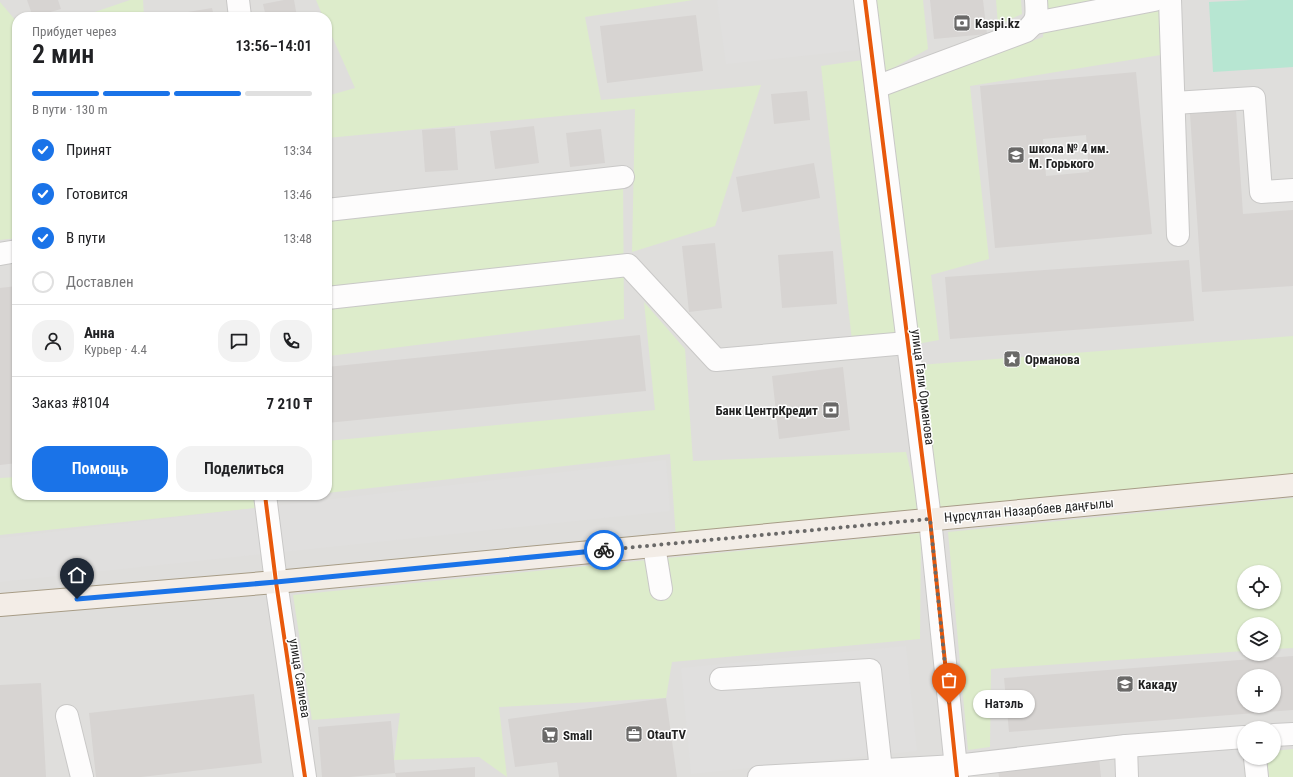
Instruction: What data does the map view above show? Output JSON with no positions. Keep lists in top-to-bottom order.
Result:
{
  "streets": {
    "main road": ["Нұрсұлтан Назарбаев даңғылы"],
    "street": ["улица Гали Орманова", "улица Сапиева"]
  },
  "crossings": [
    ["улица Гали Орманова", "Нұрсұлтан Назарбаев даңғылы"],
    ["Нұрсұлтан Назарбаев даңғылы", "улица Сапиева"]
  ],
  "places": {
    "bank": ["Kaspi.kz", "Банк ЦентрКредит"],
    "school or university": ["школа № 4 им. М. Горького", "Какаду"],
    "place": ["Орманова"],
    "other": ["Натэль"],
    "office": ["OtauTV"],
    "supermarket": ["Small"]
  },
  "page": {
    "heading": ["2 мин", "Прибудет через", "13:56–14:01"],
    "panel": [
      "Анна",
      "Курьер · 4.4",
      "Заказ #8104",
      "7 210 ₸"
    ],
    "bar": "В пути · 130 m",
    "list": [
      ["Принят", "13:34"],
      ["Готовится", "13:46"],
      ["В пути", "13:48"],
      "Доставлен"
    ],
    "buttons": ["Помощь", "Поделиться"],
    "map_buttons": ["+", "−"],
    "bubble": "Натэль"
  }
}
